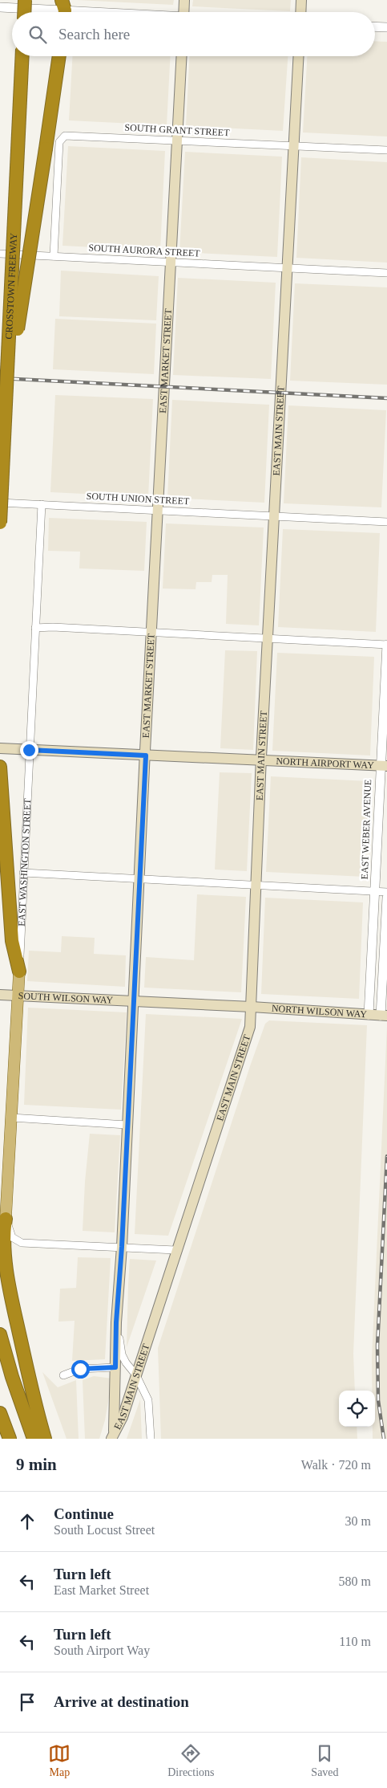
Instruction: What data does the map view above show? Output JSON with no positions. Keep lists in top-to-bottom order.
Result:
{
  "streets": {
    "highway": ["CROSSTOWN FREEWAY"],
    "main road": [
      "EAST MARKET STREET",
      "EAST MAIN STREET",
      "NORTH AIRPORT WAY",
      "EAST WASHINGTON STREET",
      "SOUTH WILSON WAY",
      "NORTH WILSON WAY"
    ],
    "street": [
      "SOUTH GRANT STREET",
      "SOUTH AURORA STREET",
      "SOUTH UNION STREET",
      "EAST WEBER AVENUE"
    ]
  },
  "crossings": [
    ["SOUTH GRANT STREET", "SOUTH AURORA STREET"],
    ["SOUTH GRANT STREET", "EAST MARKET STREET"],
    ["SOUTH GRANT STREET", "EAST MAIN STREET"],
    ["SOUTH AURORA STREET", "EAST MARKET STREET"],
    ["SOUTH AURORA STREET", "EAST MAIN STREET"],
    ["EAST MARKET STREET", "EAST MAIN STREET"],
    ["EAST MARKET STREET", "SOUTH UNION STREET"],
    ["EAST MARKET STREET", "NORTH AIRPORT WAY"],
    ["EAST MARKET STREET", "SOUTH WILSON WAY"],
    ["EAST MAIN STREET", "SOUTH UNION STREET"],
    ["EAST MAIN STREET", "NORTH AIRPORT WAY"],
    ["EAST MAIN STREET", "SOUTH WILSON WAY"],
    ["EAST MAIN STREET", "NORTH WILSON WAY"],
    ["SOUTH UNION STREET", "EAST WASHINGTON STREET"],
    ["NORTH AIRPORT WAY", "EAST WEBER AVENUE"],
    ["NORTH AIRPORT WAY", "EAST WASHINGTON STREET"],
    ["EAST WEBER AVENUE", "NORTH WILSON WAY"],
    ["EAST WASHINGTON STREET", "SOUTH WILSON WAY"],
    ["SOUTH WILSON WAY", "NORTH WILSON WAY"]
  ],
  "page": {
    "search": "Search here",
    "heading": ["9 min", "Walk · 720 m"],
    "list": [
      ["Continue", "South Locust Street", "30 m"],
      ["Turn left", "East Market Street", "580 m"],
      ["Turn left", "South Airport Way", "110 m"],
      "Arrive at destination"
    ],
    "nav": ["Map", "Directions", "Saved"]
  }
}
